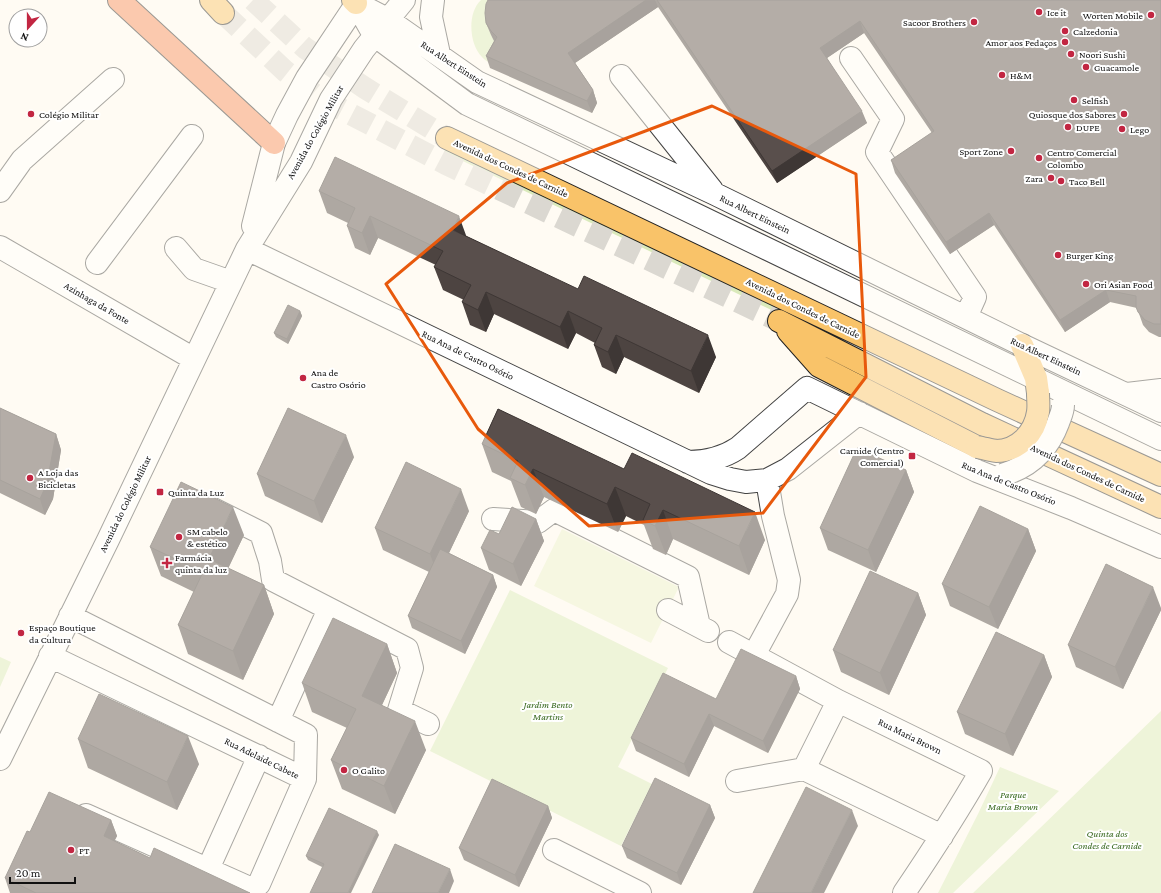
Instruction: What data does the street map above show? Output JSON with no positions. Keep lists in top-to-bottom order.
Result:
{
  "streets": {
    "main road": ["Avenida dos Condes de Carnide"],
    "street": [
      "Rua Albert Einstein",
      "Avenida do Colégio Militar",
      "Azinhaga da Fonte",
      "Rua Ana de Castro Osório",
      "Rua Maria Brown",
      "Rua Adelaide Cabete"
    ]
  },
  "crossings": [
    ["Rua Albert Einstein", "Avenida do Colégio Militar"],
    ["Avenida do Colégio Militar", "Azinhaga da Fonte"],
    ["Avenida do Colégio Militar", "Rua Ana de Castro Osório"],
    ["Avenida do Colégio Militar", "Rua Adelaide Cabete"]
  ],
  "parks": ["Jardim Bento Martins", "Parque Maria Brown", "Quinta dos Condes de Carnide"],
  "places": {
    "other": [
      "Ice it",
      "Worten Mobile",
      "Sacoor Brothers",
      "Calzedonia",
      "Amor aos Pedaços",
      "Noori Sushi",
      "Guacamole",
      "H&M",
      "Selfish",
      "Colégio Militar",
      "Quiosque dos Sabores",
      "DUPE",
      "Lego",
      "Sport Zone",
      "Centro Comercial Colombo",
      "Zara",
      "Taco Bell",
      "Burger King",
      "Ori Asian Food",
      "Ana de Castro Osório",
      "A Loja das Bicicletas",
      "SM cabelo & estético",
      "Espaço Boutique da Cultura",
      "O Galito",
      "PT"
    ],
    "transit": ["Carnide (Centro Comercial)", "Quinta da Luz"],
    "health": ["Farmácia quinta da luz"]
  },
  "scale_bar": "20 m",
  "north": "bottom"
}
